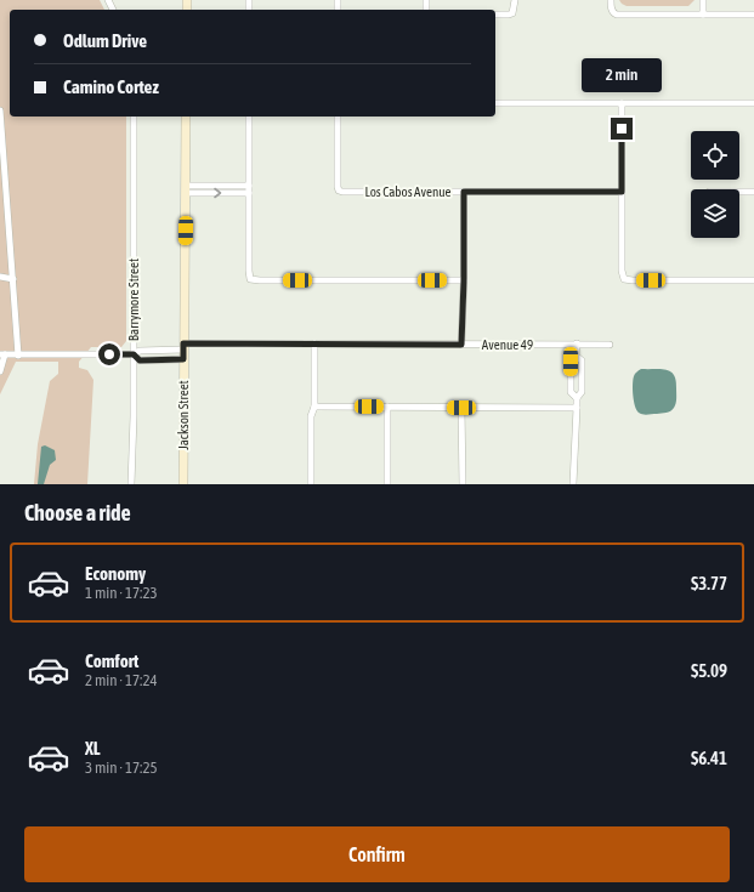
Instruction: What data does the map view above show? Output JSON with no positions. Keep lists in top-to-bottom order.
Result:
{
  "streets": {
    "main road": ["Jackson Street"],
    "street": ["Los Cabos Avenue", "Barrymore Street", "Avenue 49"]
  },
  "crossings": [
    ["Avenue 49", "Jackson Street"]
  ],
  "page": {
    "banner": ["Odlum Drive", "Camino Cortez"],
    "bubble": "2 min",
    "heading": "Choose a ride",
    "list": [
      {
        "name": "Economy",
        "note": "1 min · 17:23",
        "value": "$3.77"
      },
      {
        "name": "Comfort",
        "note": "2 min · 17:24",
        "value": "$5.09"
      },
      {
        "name": "XL",
        "note": "3 min · 17:25",
        "value": "$6.41"
      }
    ],
    "buttons": "Confirm"
  }
}
